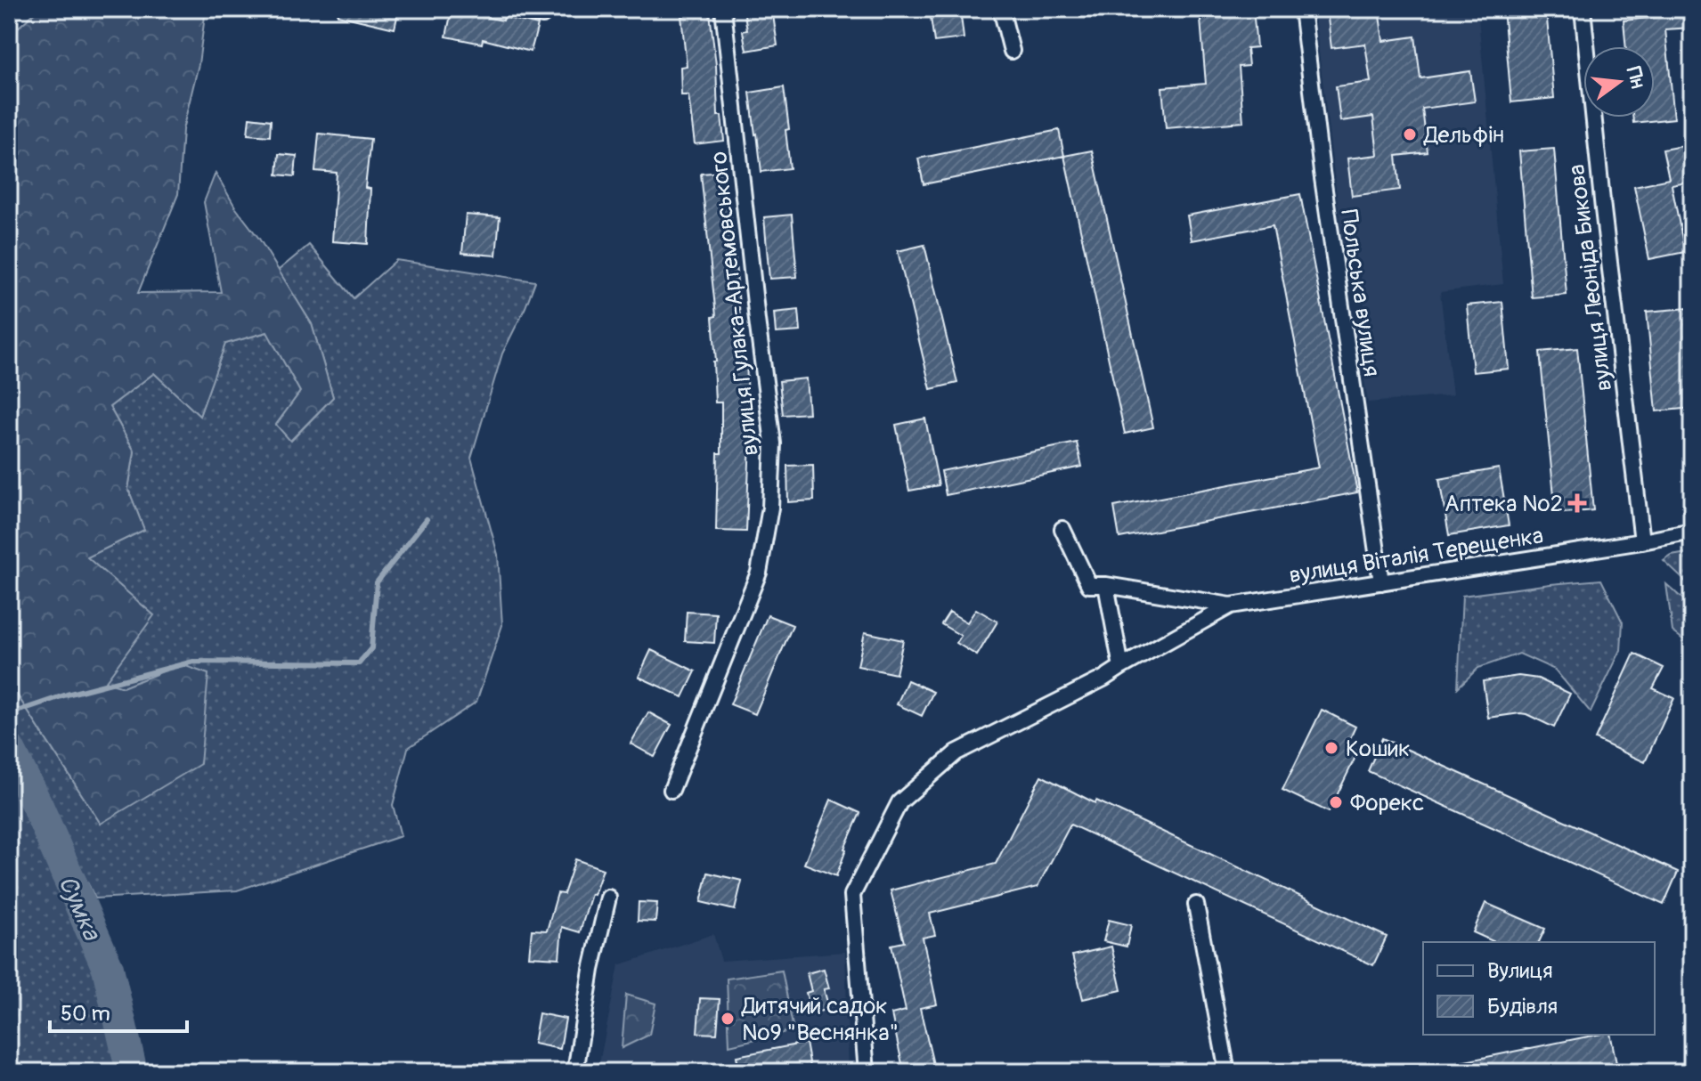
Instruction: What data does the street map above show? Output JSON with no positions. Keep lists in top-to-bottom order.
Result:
{
  "streets": {
    "street": [
      "вулиця Леоніда Бикова",
      "Польська вулиця",
      "вулиця Гулака-Артемовського",
      "вулиця Віталія Терещенка"
    ]
  },
  "crossings": [
    ["вулиця Леоніда Бикова", "вулиця Віталія Терещенка"],
    ["Польська вулиця", "вулиця Віталія Терещенка"]
  ],
  "water": ["Сумка"],
  "places": {
    "other": [
      "Дельфін",
      "Кошик",
      "Форекс",
      "Дитячий садок №9 \"Веснянка\""
    ],
    "health": ["Аптека №2"]
  },
  "legend": ["Вулиця", "Будівля"],
  "scale_bar": "50 m",
  "north": "right"
}
